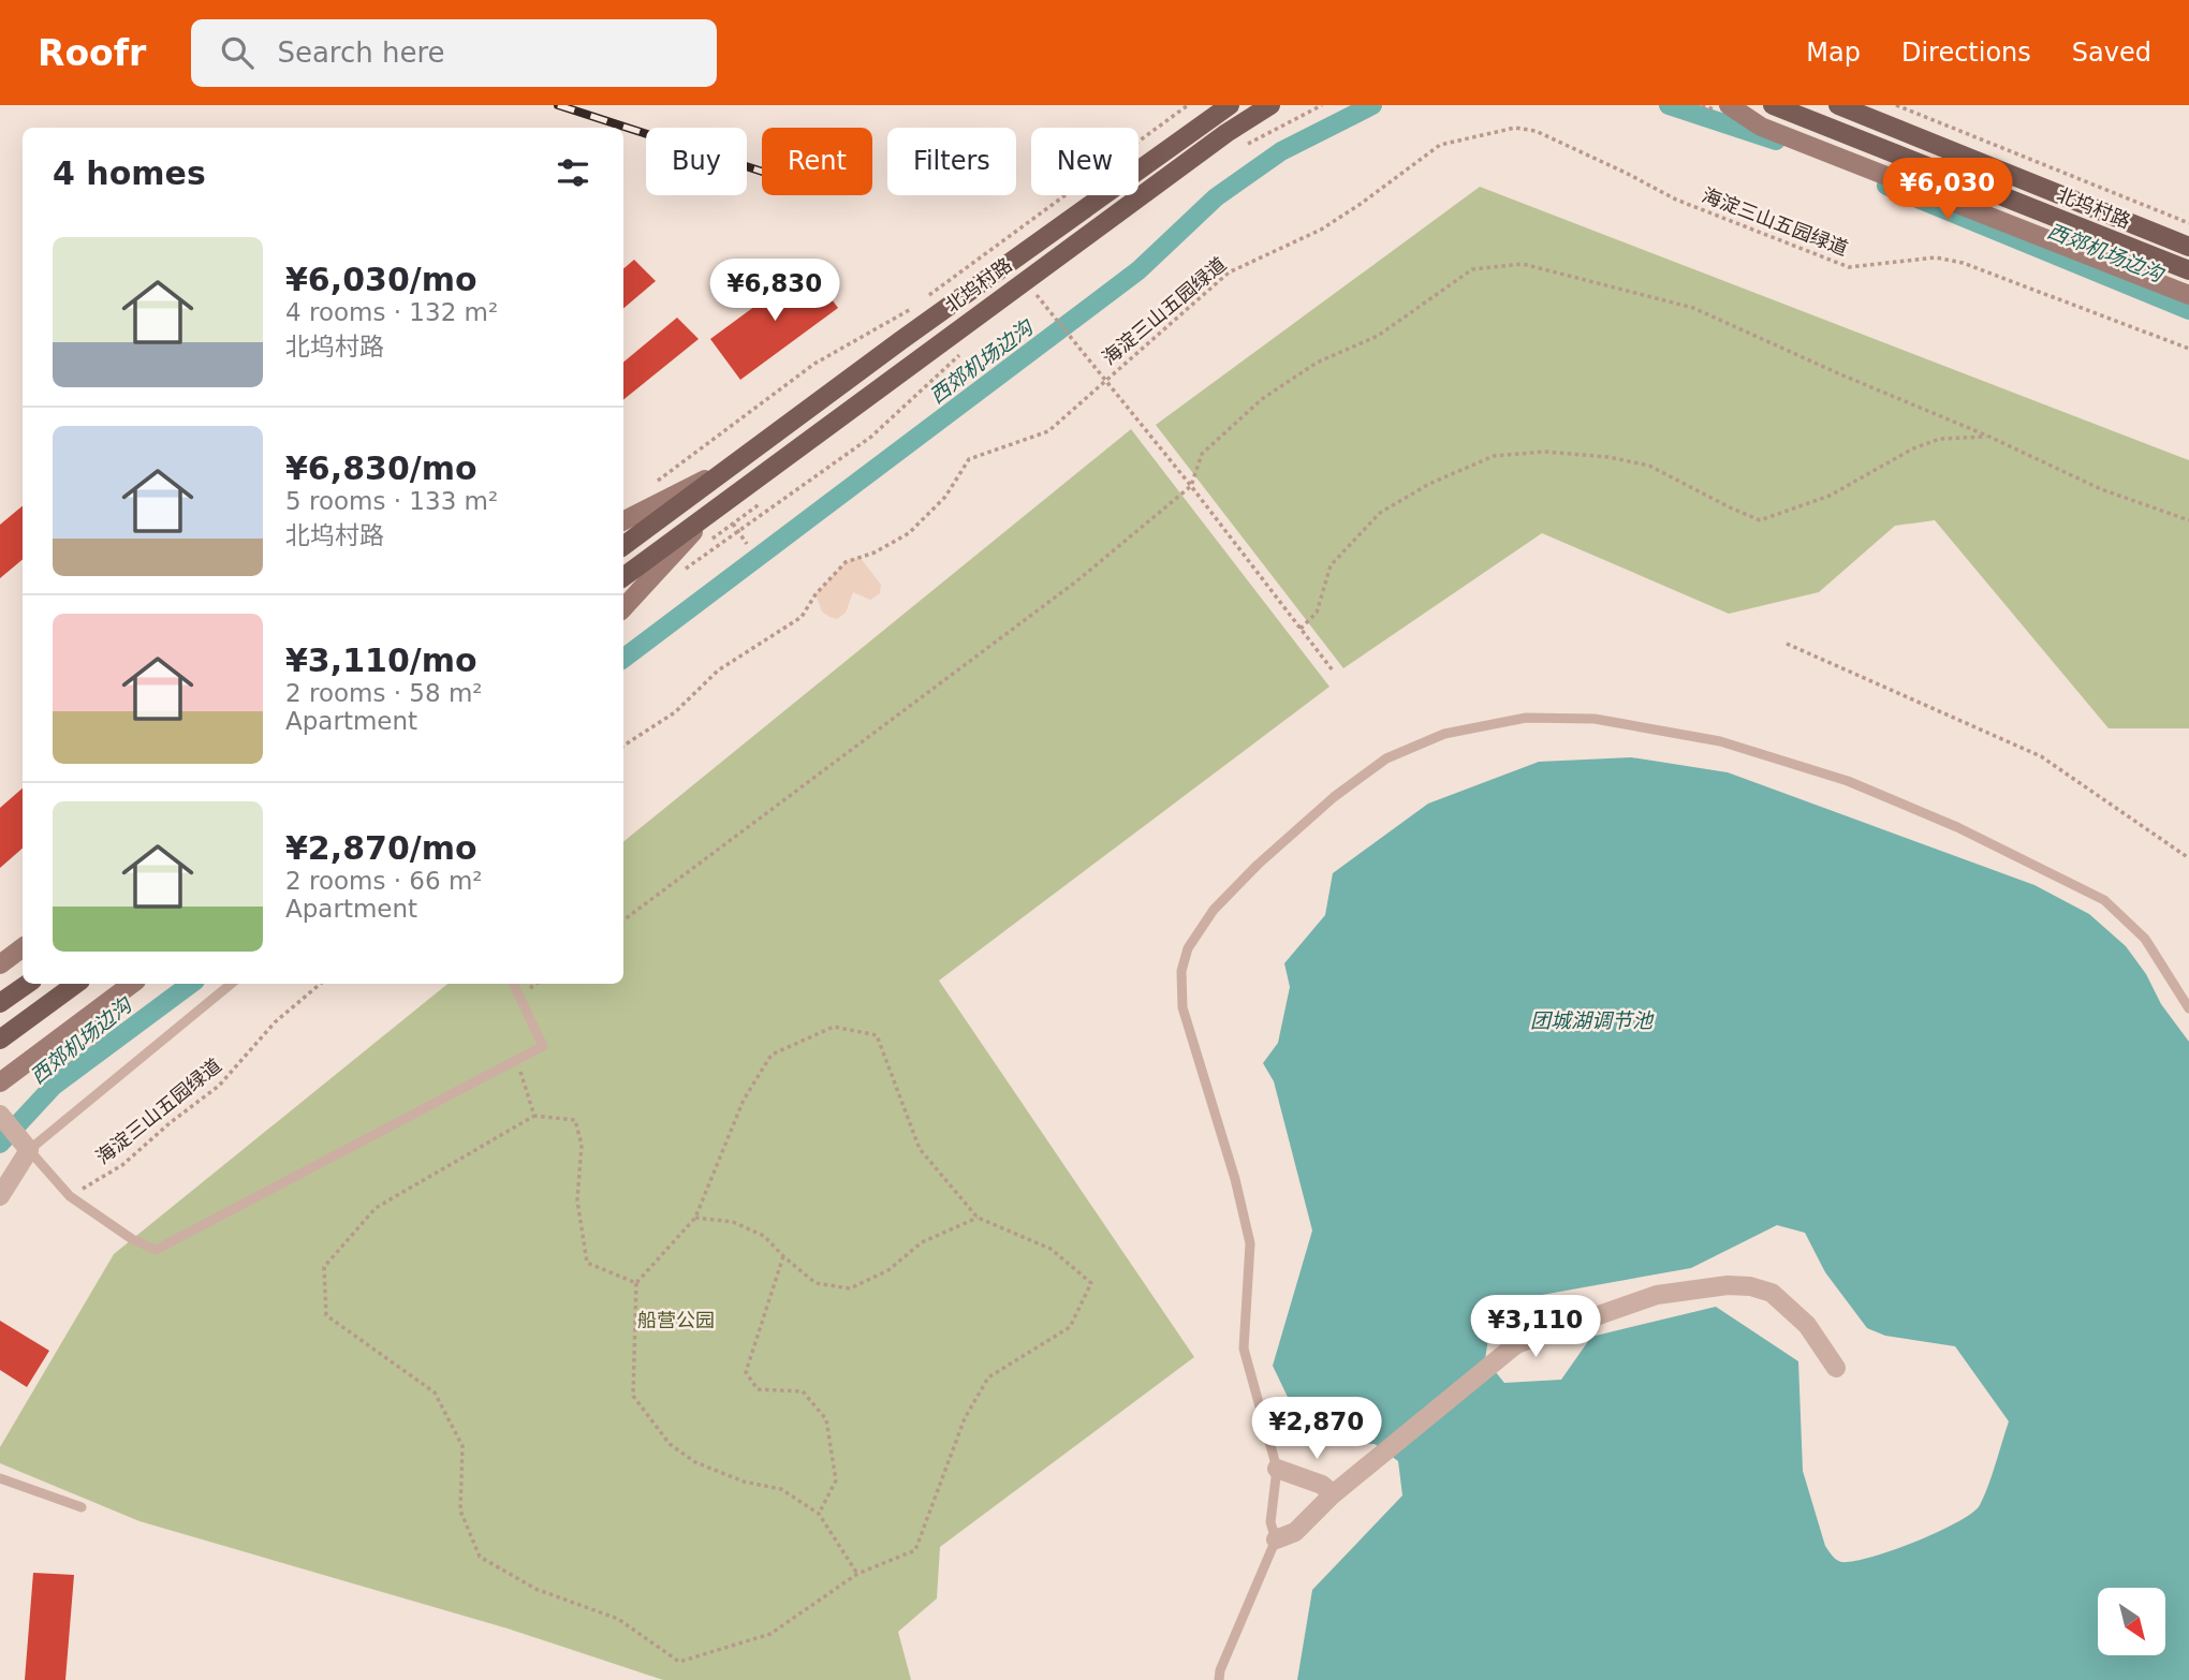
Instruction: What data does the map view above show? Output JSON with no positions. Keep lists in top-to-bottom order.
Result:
{
  "streets": {
    "main road": ["北坞村路"],
    "path": ["海淀三山五园绿道"]
  },
  "water": ["西郊机场边沟", "团城湖调节池"],
  "parks": ["船营公园"],
  "north": "bottom right",
  "page": {
    "header": "Roofr",
    "search": "Search here",
    "nav": ["Map", "Directions", "Saved"],
    "chip": [
      "Buy",
      "Rent",
      "Filters",
      "New"
    ],
    "heading": "4 homes",
    "price": [
      "¥6,030",
      "¥6,830",
      "¥3,110",
      "¥2,870"
    ],
    "list": [
      {
        "name": "¥6,030/mo",
        "note": "4 rooms · 132 m² · 北坞村路"
      },
      {
        "name": "¥6,830/mo",
        "note": "5 rooms · 133 m² · 北坞村路"
      },
      {
        "name": "¥3,110/mo",
        "note": "2 rooms · 58 m² · Apartment"
      },
      {
        "name": "¥2,870/mo",
        "note": "2 rooms · 66 m² · Apartment"
      }
    ]
  }
}
